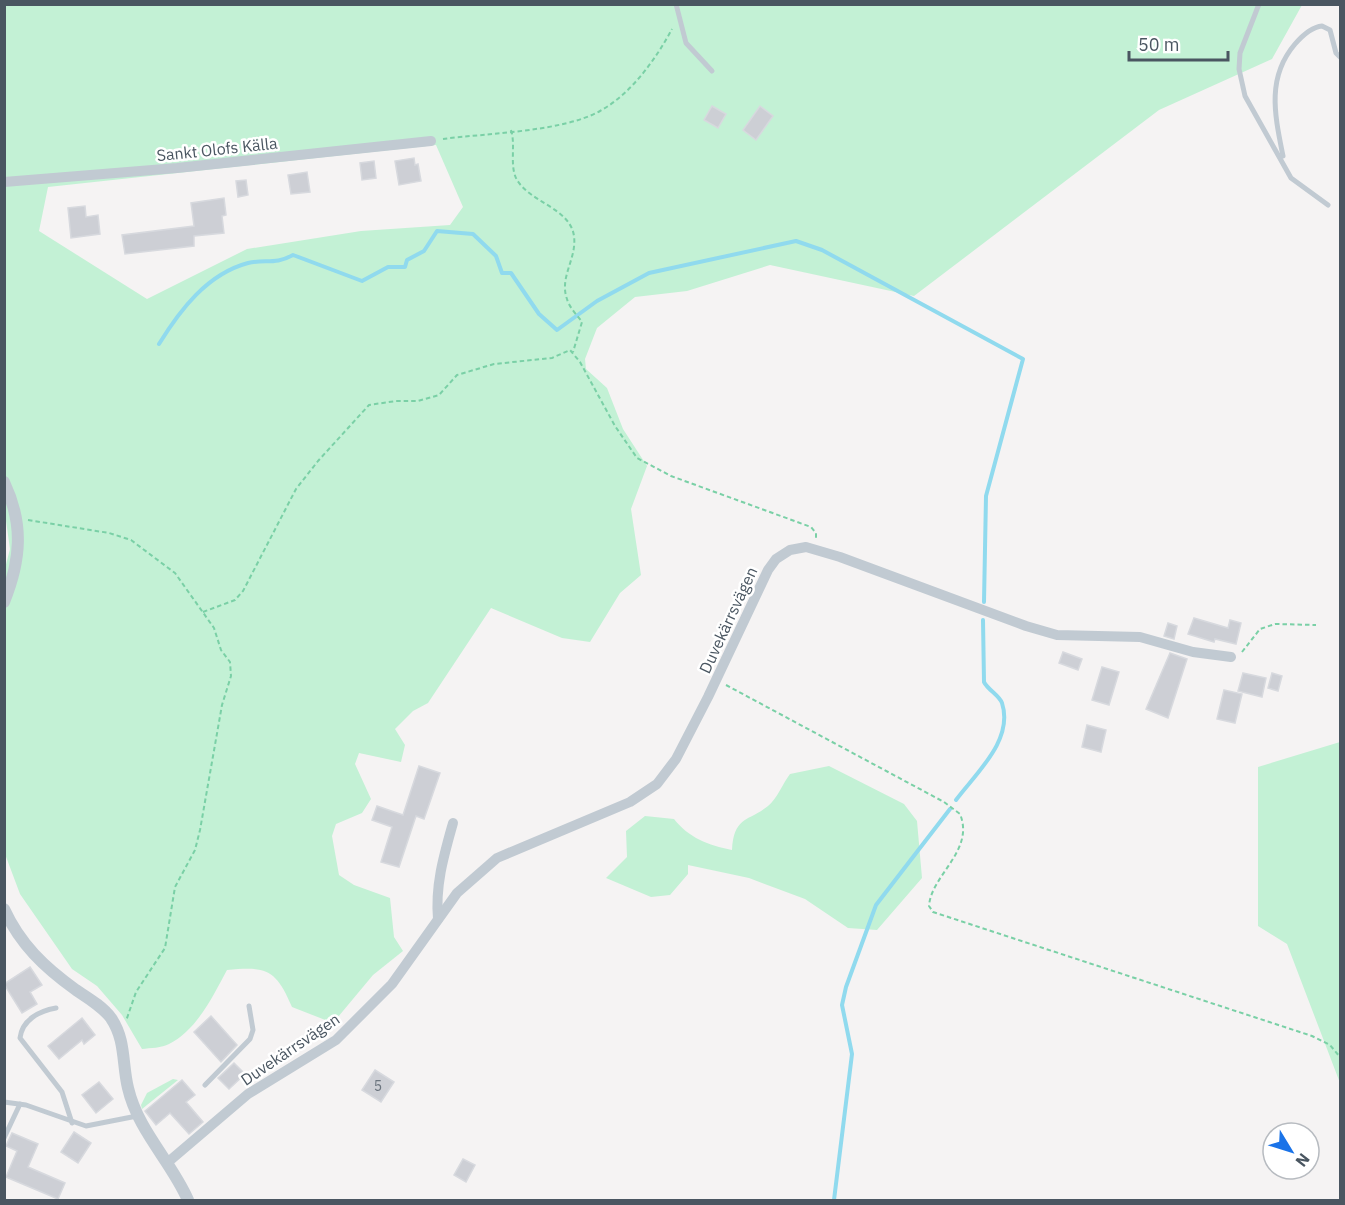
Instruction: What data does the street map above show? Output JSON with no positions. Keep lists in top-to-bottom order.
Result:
{
  "streets": {
    "street": ["Sankt Olofs Källa", "Duvekärrsvägen"]
  },
  "house_numbers": ["5"],
  "scale_bar": "50 m",
  "north": "bottom right"
}
